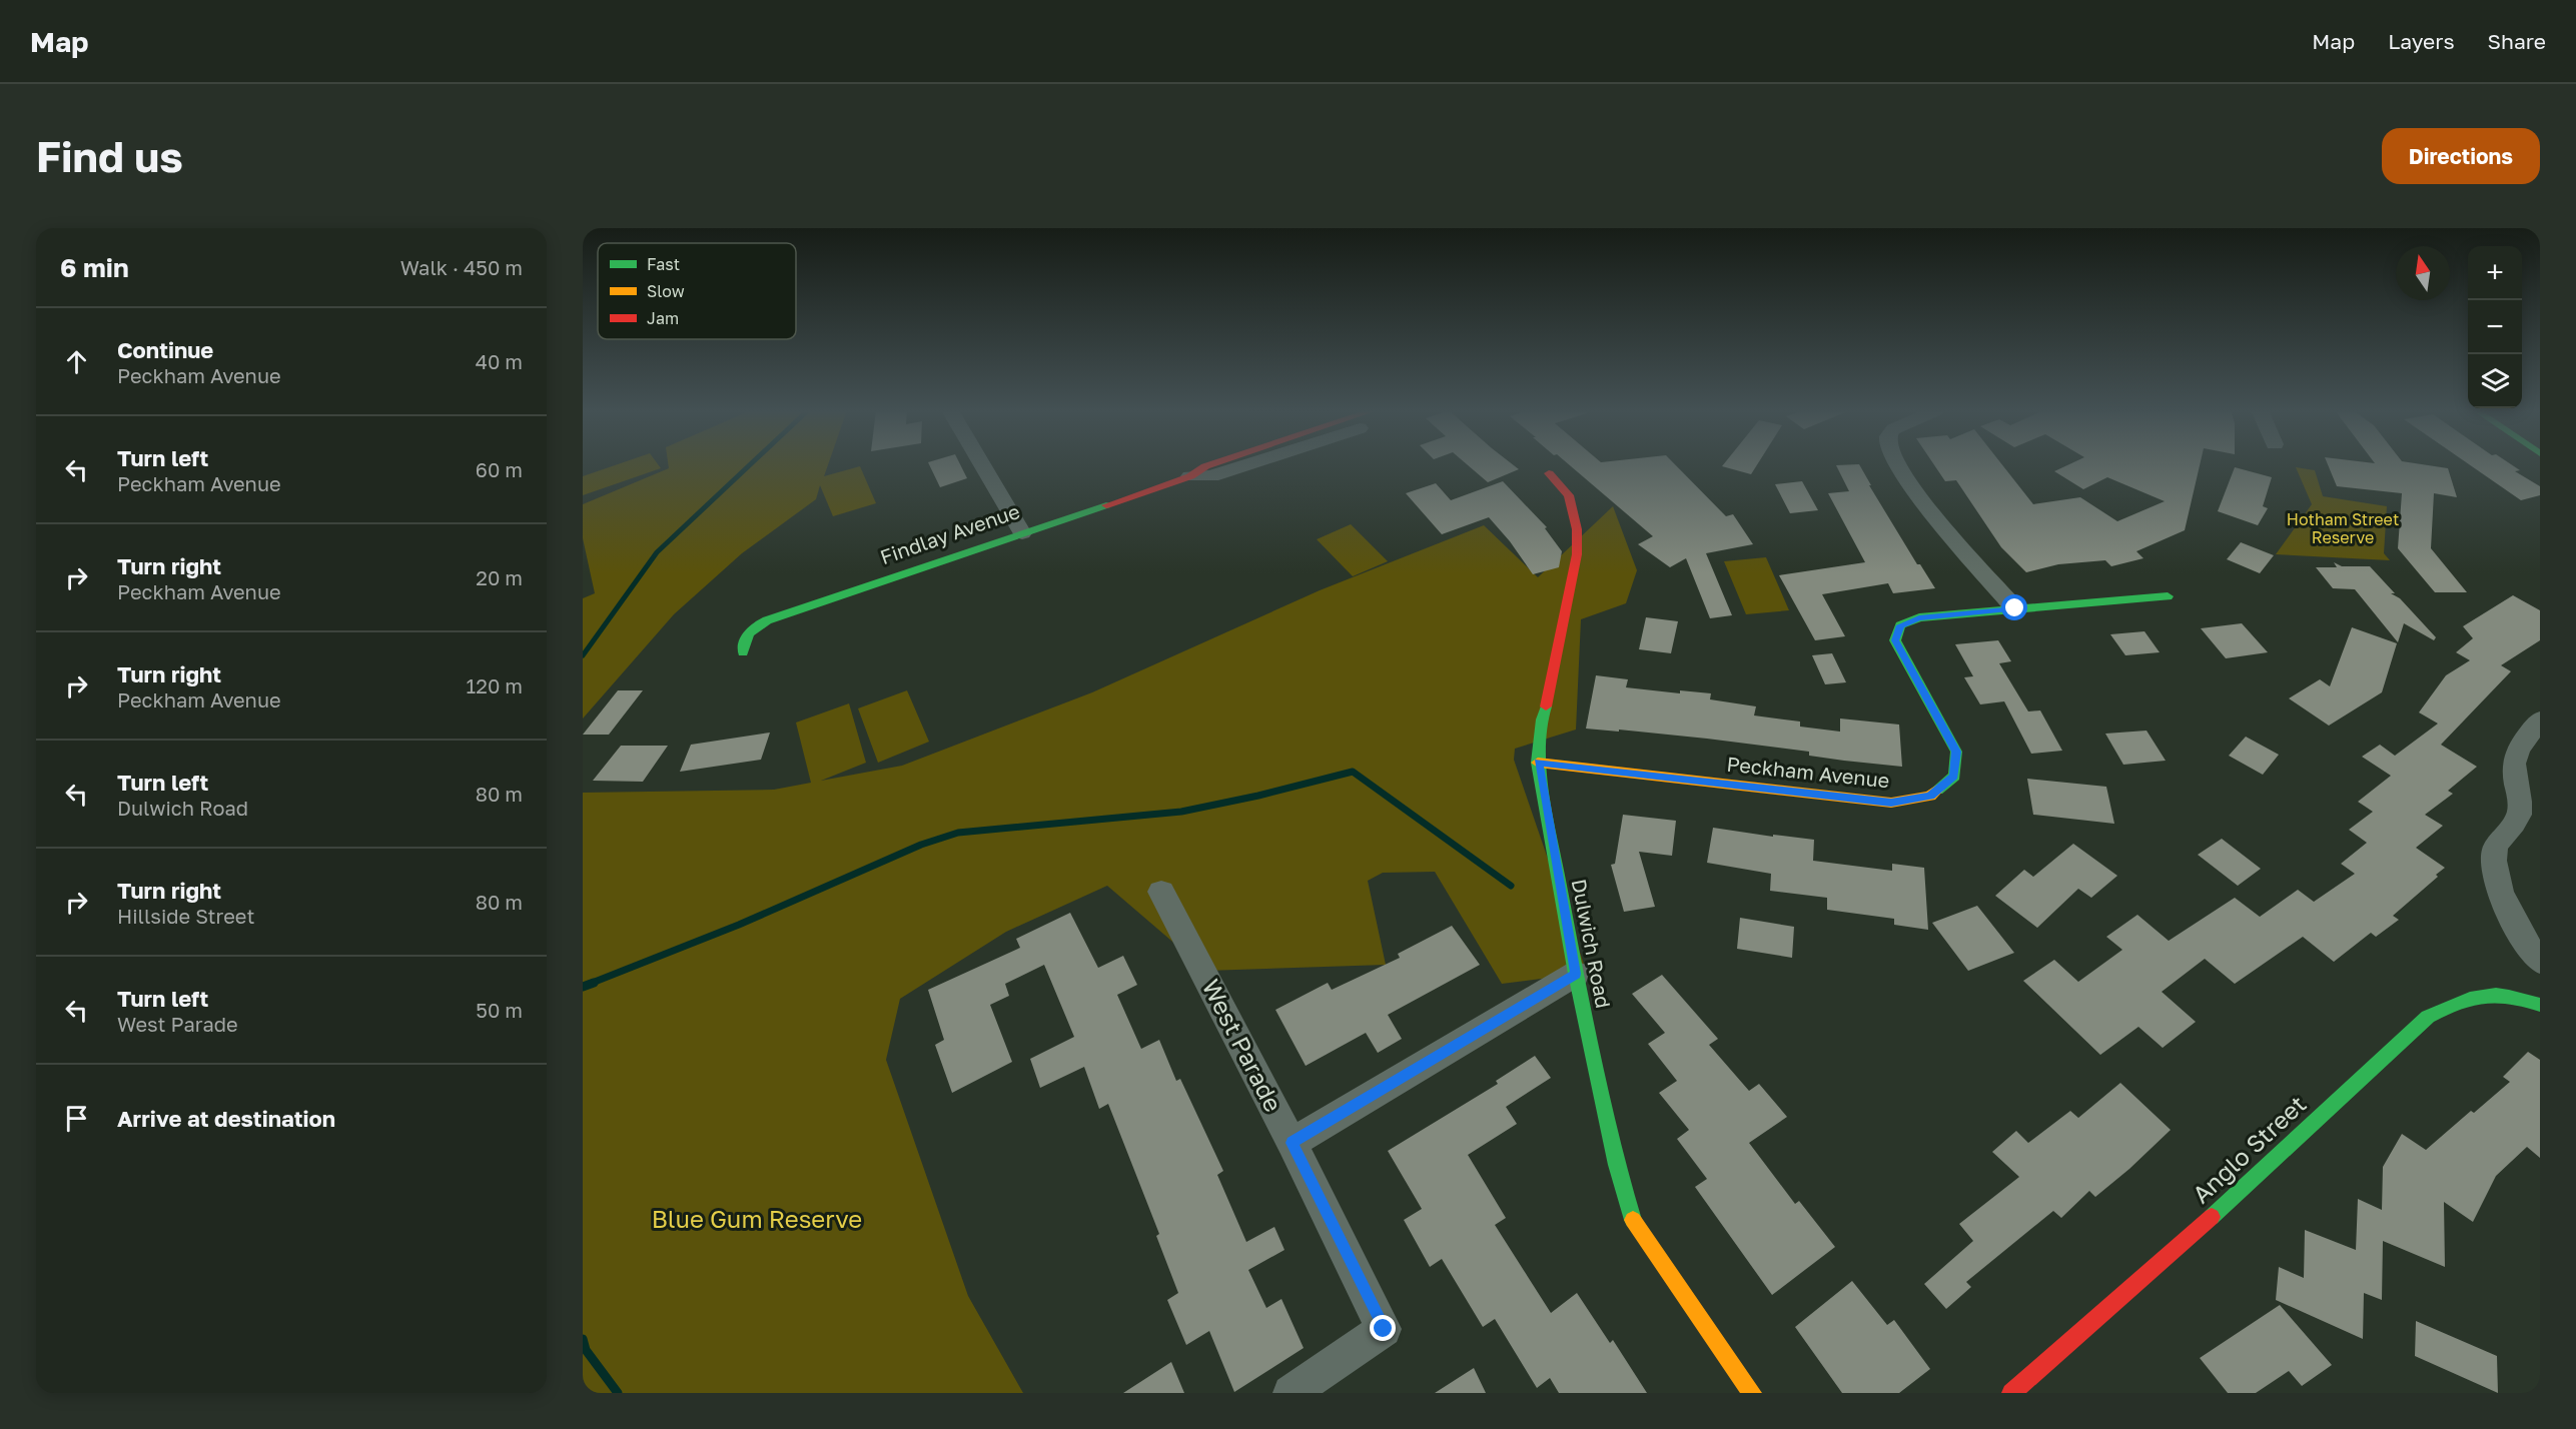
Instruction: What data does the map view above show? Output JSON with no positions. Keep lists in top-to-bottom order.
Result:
{
  "streets": {
    "main road": [
      "Findlay Avenue",
      "Peckham Avenue",
      "Dulwich Road",
      "Anglo Street"
    ],
    "street": ["West Parade"]
  },
  "crossings": [
    ["Peckham Avenue", "Dulwich Road"]
  ],
  "parks": ["Hotham Street Reserve", "Blue Gum Reserve"],
  "legend": ["Fast", "Slow", "Jam"],
  "north": "top",
  "page": {
    "header": "Map",
    "nav": ["Map", "Layers", "Share"],
    "buttons": "Directions",
    "title": "Find us",
    "heading": ["6 min", "Walk · 450 m"],
    "map_buttons": ["+", "−"],
    "list": [
      ["Continue", "Peckham Avenue", "40 m"],
      ["Turn left", "Peckham Avenue", "60 m"],
      ["Turn right", "Peckham Avenue", "20 m"],
      ["Turn right", "Peckham Avenue", "120 m"],
      ["Turn left", "Dulwich Road", "80 m"],
      ["Turn right", "Hillside Street", "80 m"],
      ["Turn left", "West Parade", "50 m"],
      "Arrive at destination"
    ]
  }
}
